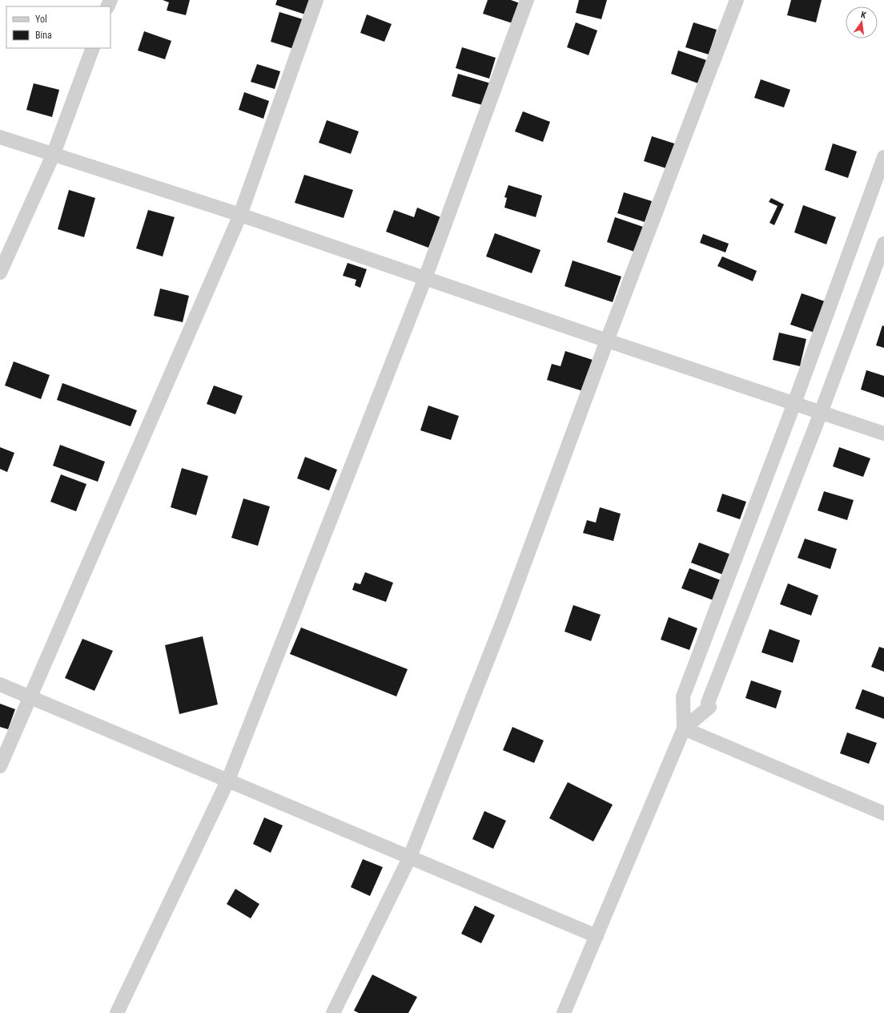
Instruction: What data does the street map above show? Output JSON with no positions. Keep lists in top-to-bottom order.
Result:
{
  "legend": ["Yol", "Bina"],
  "north": "top"
}
